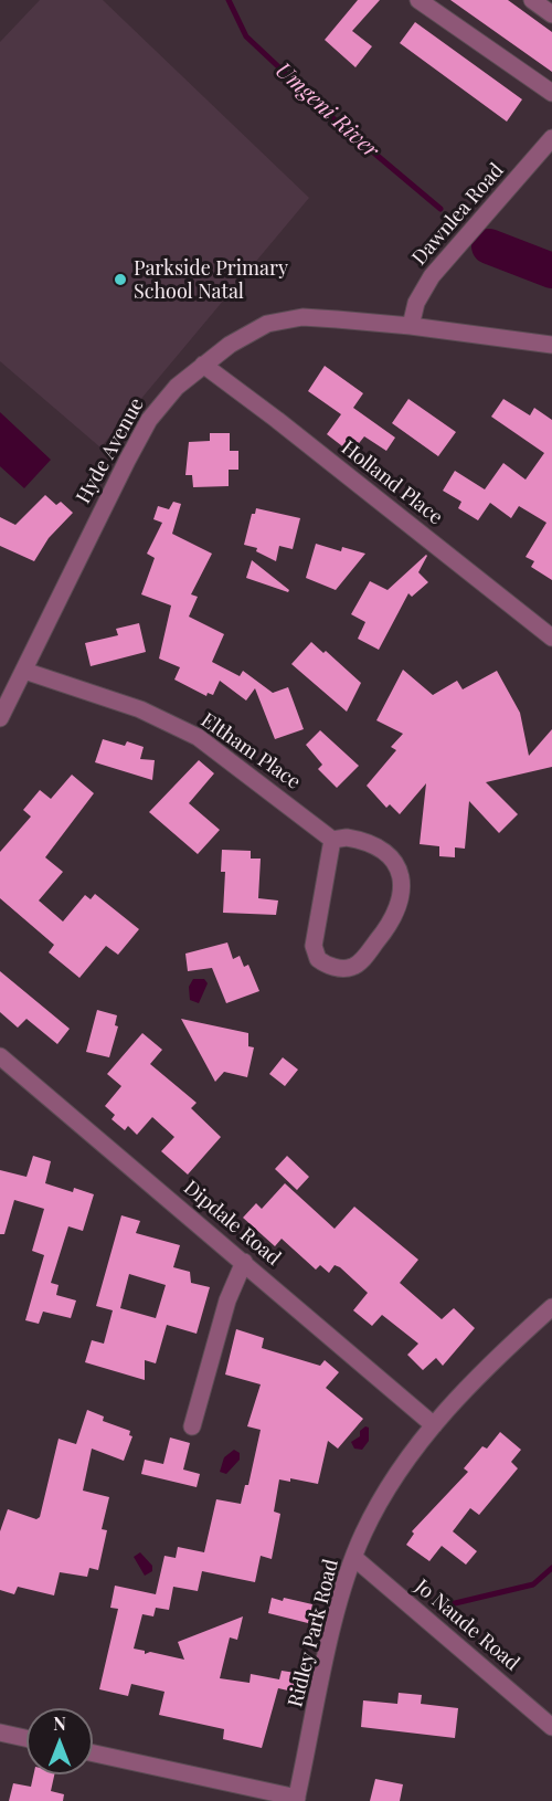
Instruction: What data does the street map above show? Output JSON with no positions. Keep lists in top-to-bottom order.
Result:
{
  "streets": {
    "street": [
      "Dawnlea Road",
      "Hyde Avenue",
      "Holland Place",
      "Eltham Place",
      "Dipdale Road",
      "Jo Naude Road",
      "Ridley Park Road"
    ]
  },
  "crossings": [
    ["Dawnlea Road", "Hyde Avenue"],
    ["Hyde Avenue", "Holland Place"],
    ["Hyde Avenue", "Eltham Place"],
    ["Dipdale Road", "Ridley Park Road"],
    ["Jo Naude Road", "Ridley Park Road"]
  ],
  "water": ["Umgeni River"],
  "places": ["Parkside Primary School Natal"],
  "north": "top"
}
